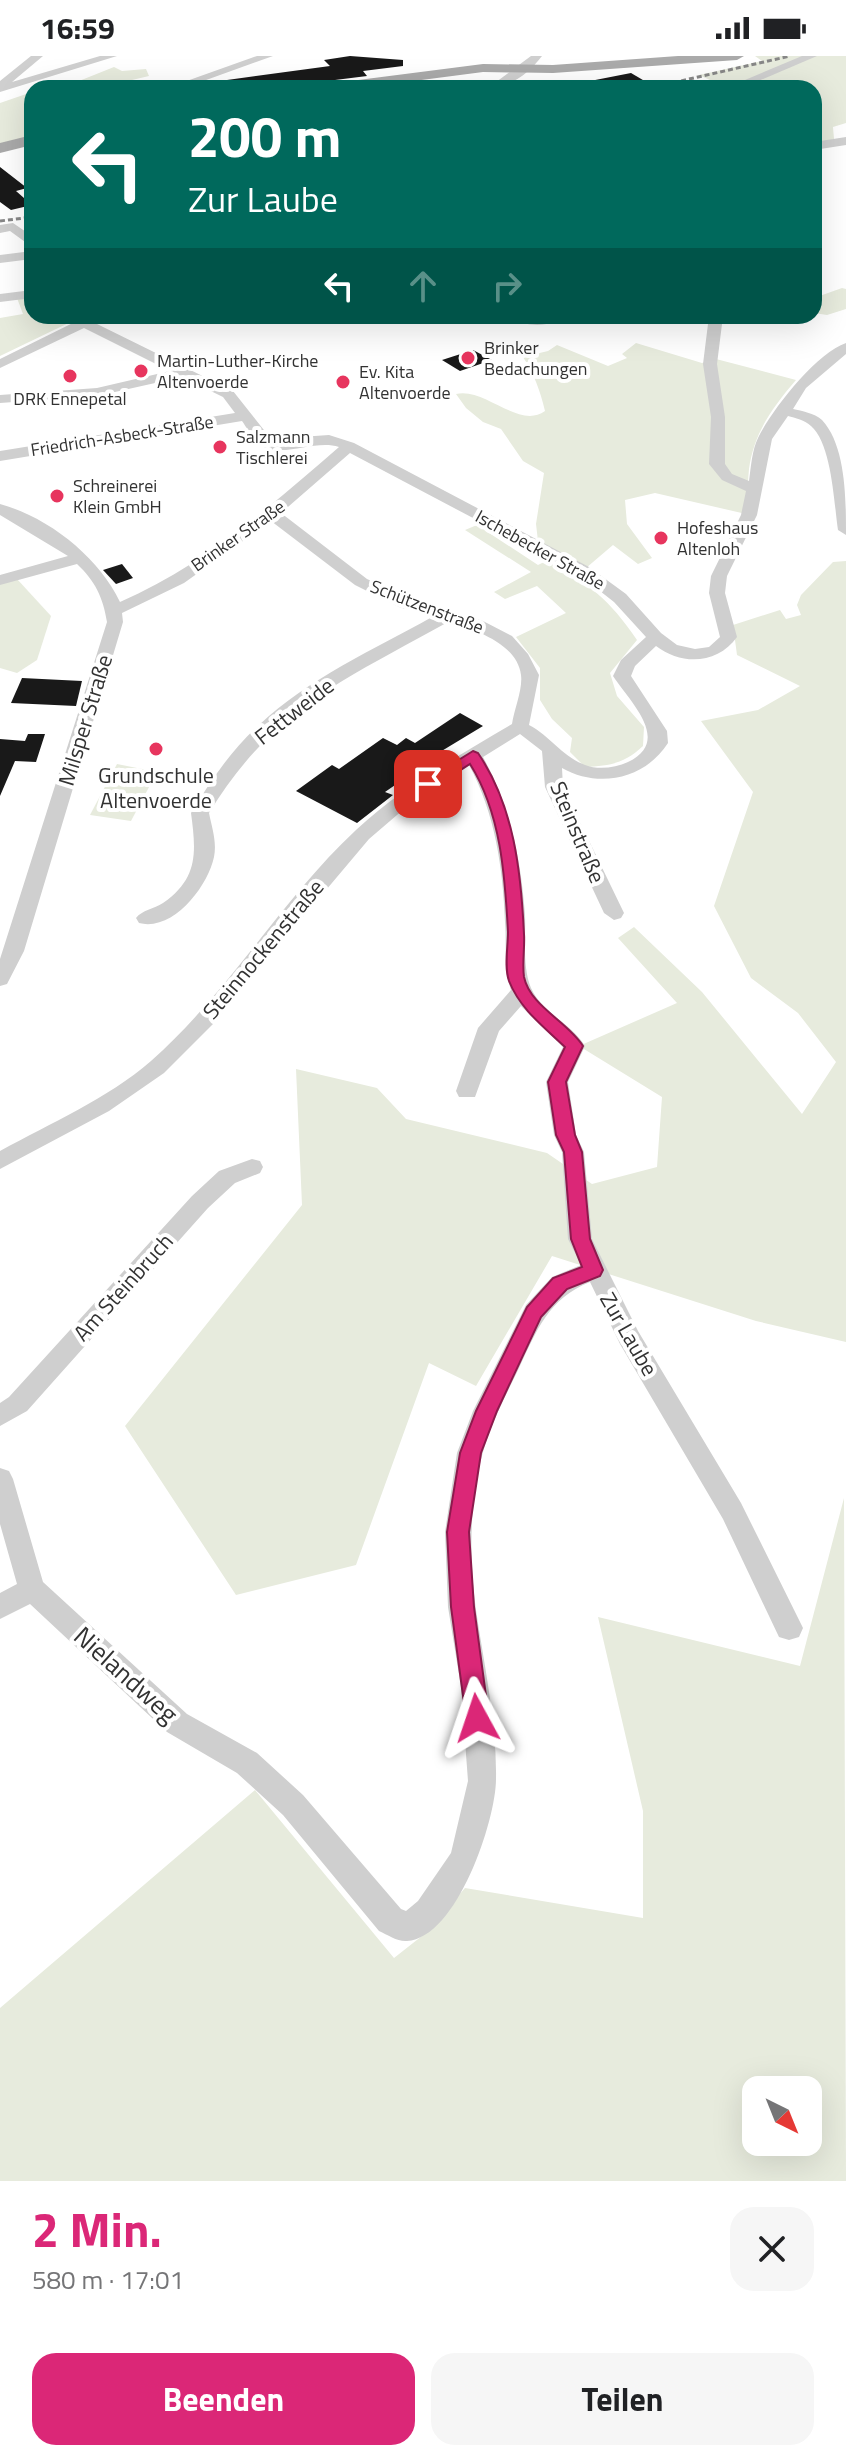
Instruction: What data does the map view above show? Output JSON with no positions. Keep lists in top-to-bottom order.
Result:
{
  "streets": {
    "street": [
      "Friedrich-Asbeck-Straße",
      "Brinker Straße",
      "Ischebecker Straße",
      "Schützenstraße",
      "Fettweide",
      "Milsper Straße",
      "Steinstraße",
      "Steinnockenstraße",
      "Am Steinbruch",
      "Zur Laube",
      "Nielandweg"
    ]
  },
  "crossings": [
    ["Brinker Straße", "Ischebecker Straße"],
    ["Brinker Straße", "Schützenstraße"],
    ["Brinker Straße", "Milsper Straße"],
    ["Schützenstraße", "Fettweide"],
    ["Schützenstraße", "Steinnockenstraße"],
    ["Zur Laube", "Nielandweg"]
  ],
  "places": [
    "Brinker Bedachungen",
    "Martin-Luther-Kirche Altenvoerde",
    "DRK Ennepetal",
    "Ev. Kita Altenvoerde",
    "Salzmann Tischlerei",
    "Schreinerei Klein GmbH",
    "Hofeshaus Altenloh",
    "Grundschule Altenvoerde"
  ],
  "north": "bottom right",
  "page": {
    "status": "16:59",
    "turn": ["200 m", "Zur Laube"],
    "heading": ["2 Min.", "580 m · 17:01"],
    "buttons": ["Beenden", "Teilen"]
  }
}
